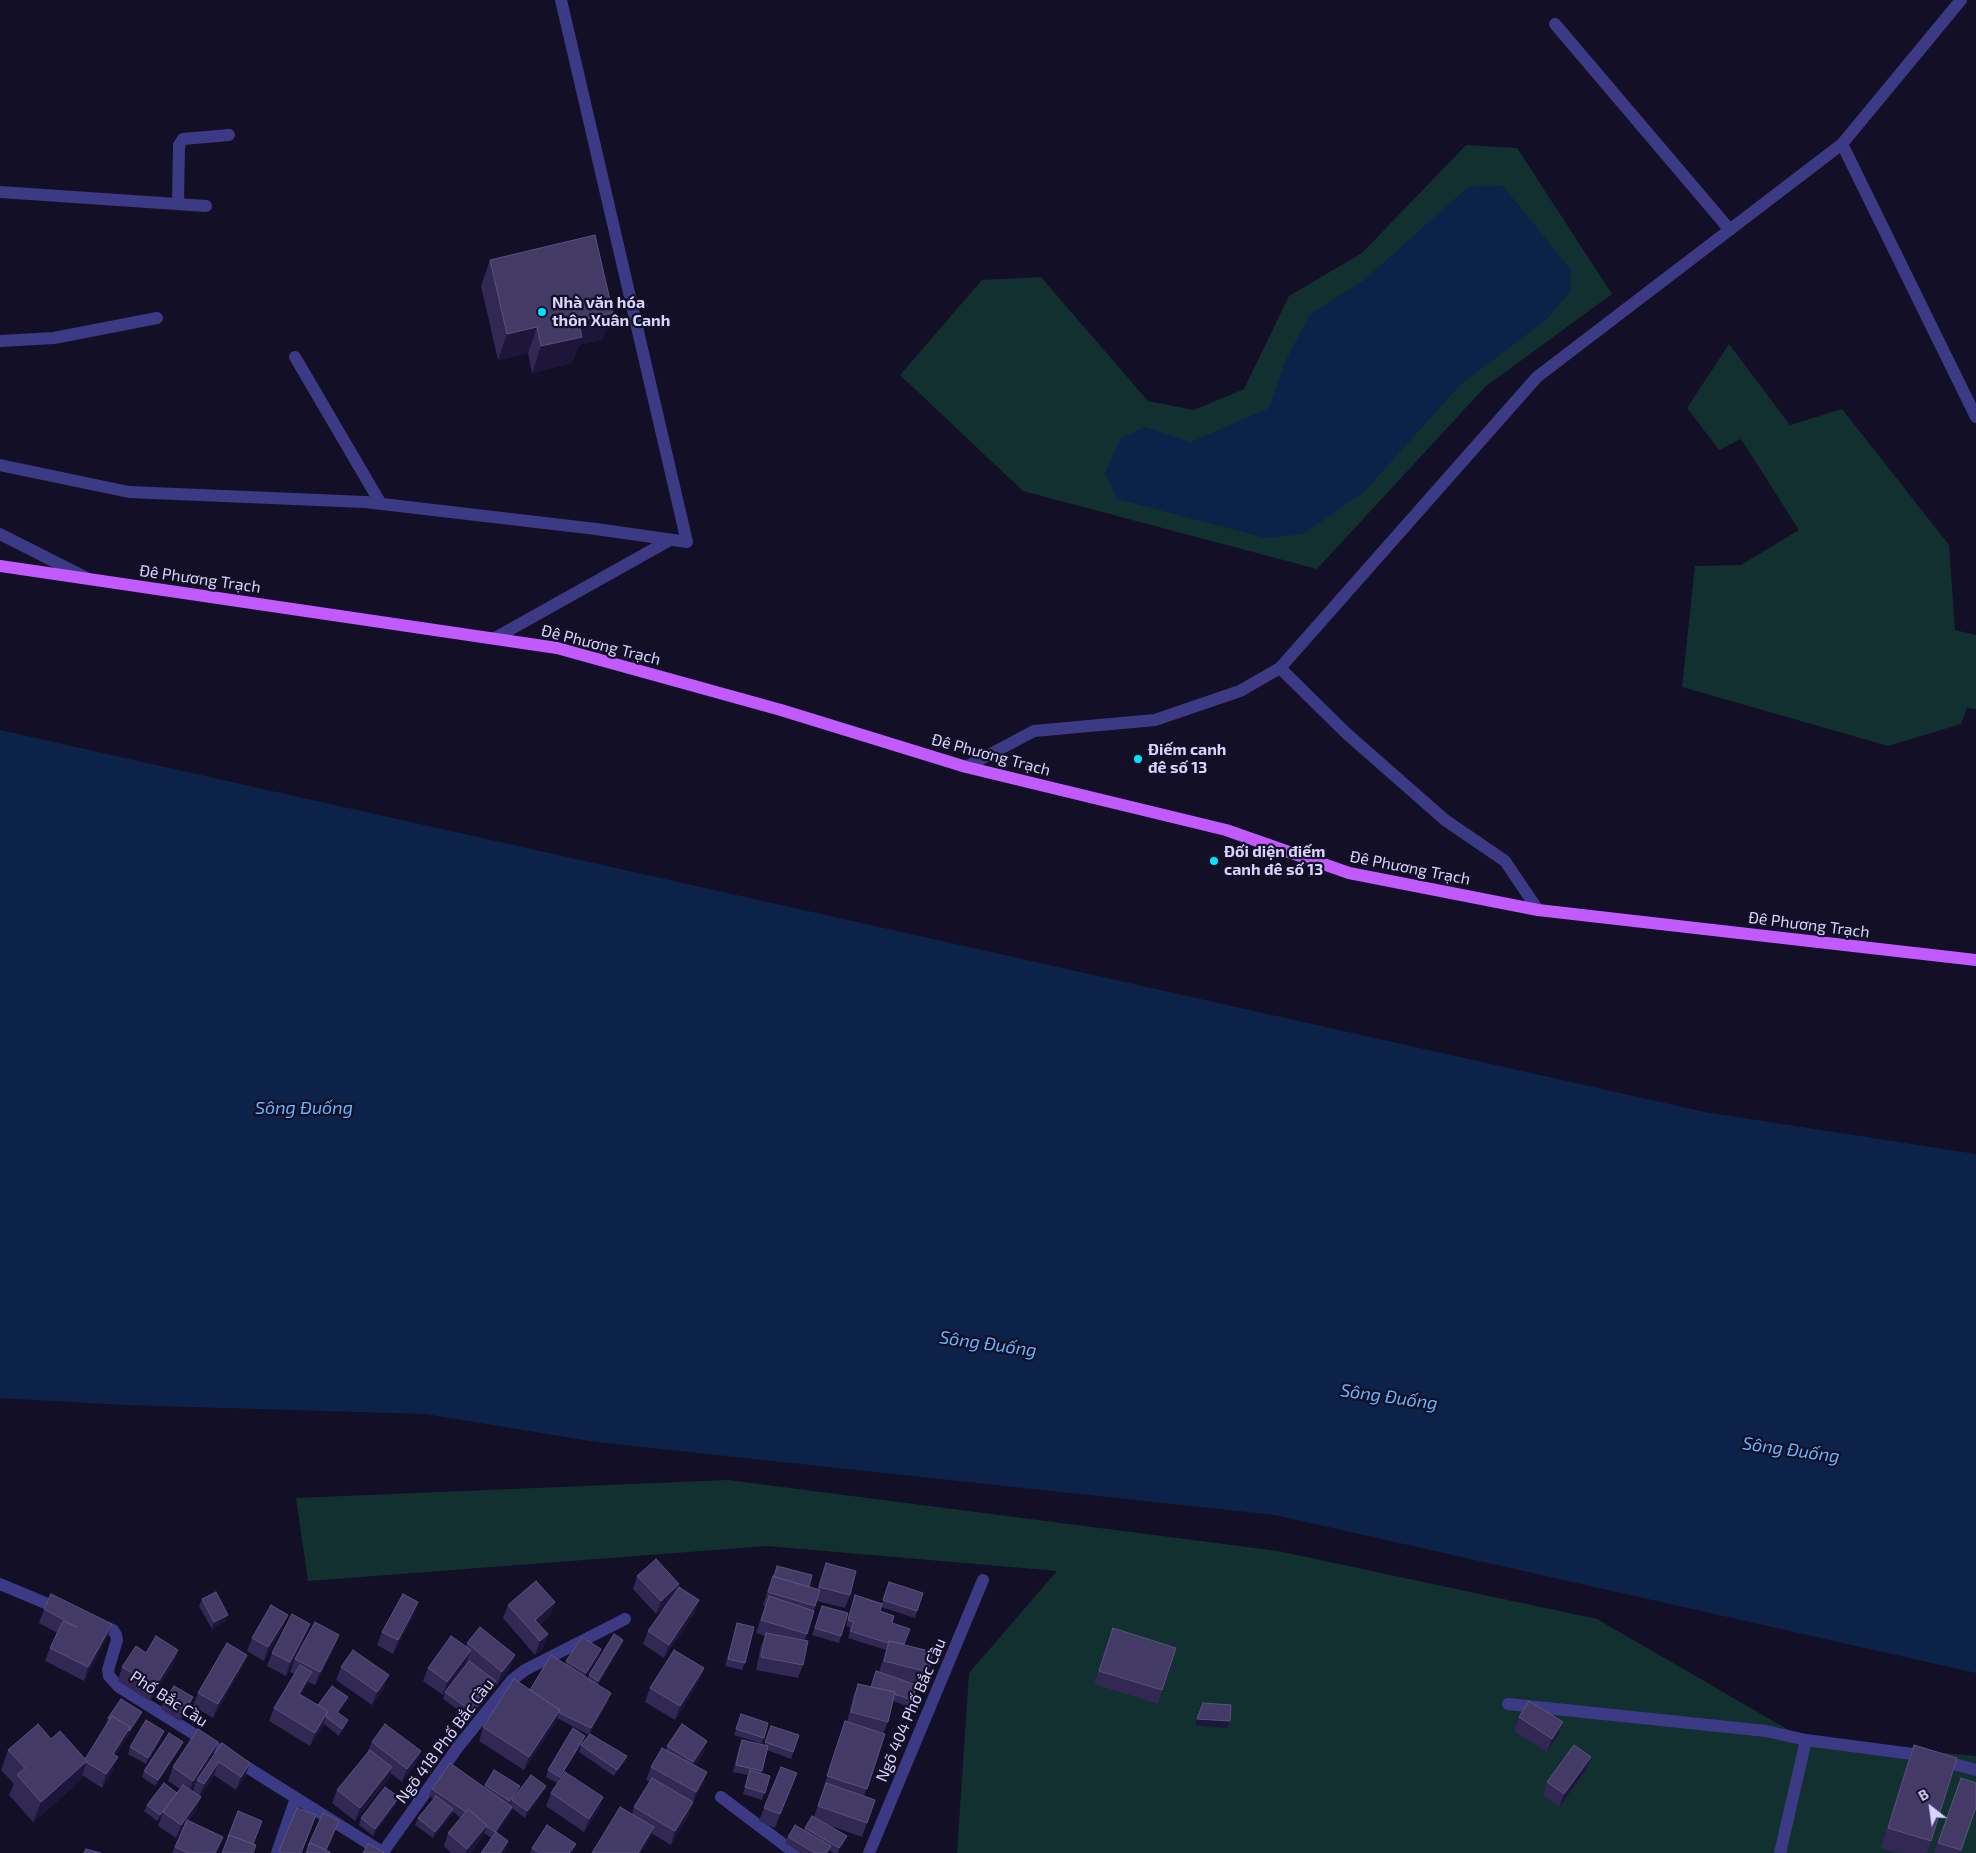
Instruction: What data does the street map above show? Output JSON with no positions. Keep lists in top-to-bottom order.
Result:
{
  "streets": {
    "main road": ["Đê Phương Trạch"],
    "street": ["Phố Bắc Cầu", "Ngõ 404 Phố Bắc Cầu", "Ngõ 418 Phố Bắc Cầu"]
  },
  "crossings": [
    ["Phố Bắc Cầu", "Ngõ 418 Phố Bắc Cầu"]
  ],
  "water": ["Sông Đuống"],
  "places": ["Nhà văn hóa thôn Xuân Canh", "Điếm canh đê số 13", "Đối diện điếm canh đê số 13"],
  "north": "top left"
}
